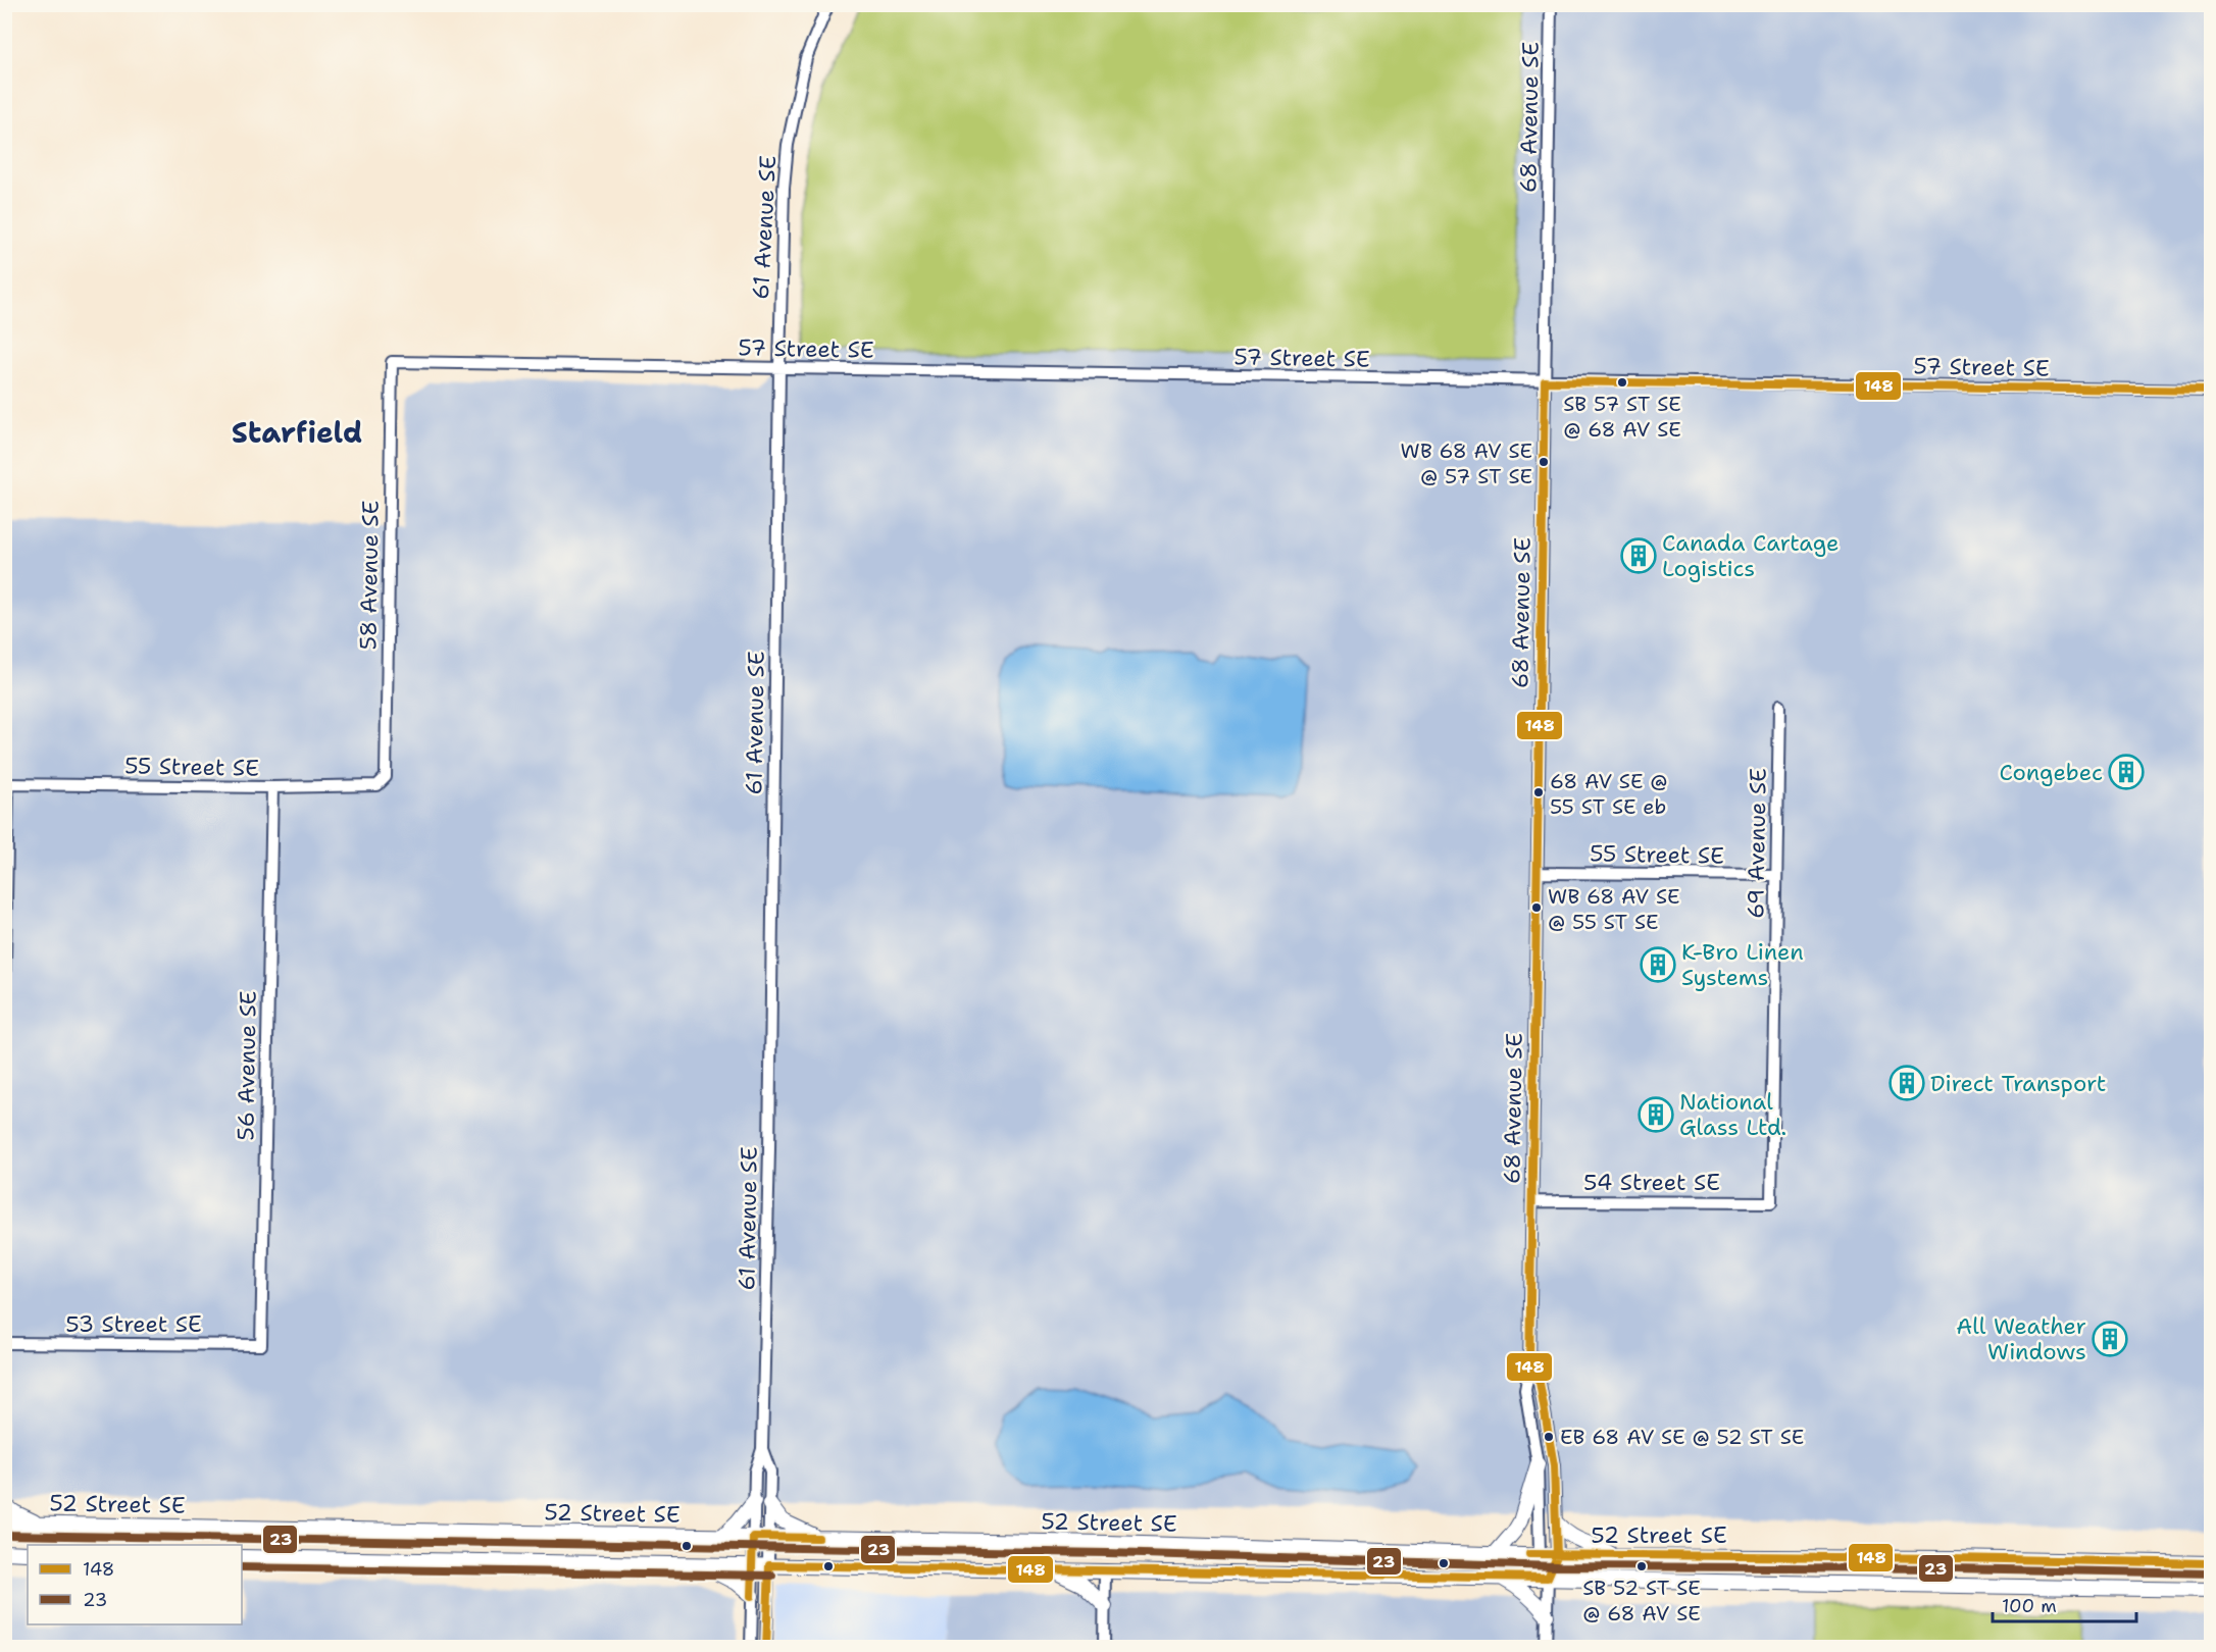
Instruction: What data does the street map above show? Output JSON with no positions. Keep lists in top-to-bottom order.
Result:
{
  "streets": {
    "main road": ["52 Street SE"],
    "street": [
      "68 Avenue SE",
      "61 Avenue SE",
      "57 Street SE",
      "58 Avenue SE",
      "55 Street SE",
      "69 Avenue SE",
      "56 Avenue SE",
      "54 Street SE",
      "53 Street SE"
    ]
  },
  "crossings": [
    ["68 Avenue SE", "57 Street SE"],
    ["68 Avenue SE", "55 Street SE"],
    ["68 Avenue SE", "54 Street SE"],
    ["68 Avenue SE", "52 Street SE"],
    ["61 Avenue SE", "57 Street SE"],
    ["61 Avenue SE", "52 Street SE"],
    ["57 Street SE", "58 Avenue SE"],
    ["58 Avenue SE", "55 Street SE"],
    ["55 Street SE", "69 Avenue SE"],
    ["55 Street SE", "56 Avenue SE"],
    ["69 Avenue SE", "54 Street SE"],
    ["56 Avenue SE", "53 Street SE"]
  ],
  "districts": ["Starfield"],
  "places": {
    "other": [
      "SB 57 ST SE @ 68 AV SE",
      "WB 68 AV SE @ 57 ST SE",
      "68 AV SE @ 55 ST SE eb",
      "WB 68 AV SE @ 55 ST SE",
      "EB 68 AV SE @ 52 ST SE",
      "SB 52 ST SE @ 68 AV SE"
    ],
    "building": [
      "Canada Cartage Logistics",
      "Congebec",
      "K-Bro Linen Systems",
      "Direct Transport",
      "National Glass Ltd.",
      "All Weather Windows"
    ]
  },
  "lines": ["transit line 148", "transit line 23"],
  "legend": ["148", "23"],
  "scale_bar": "100 m"
}
